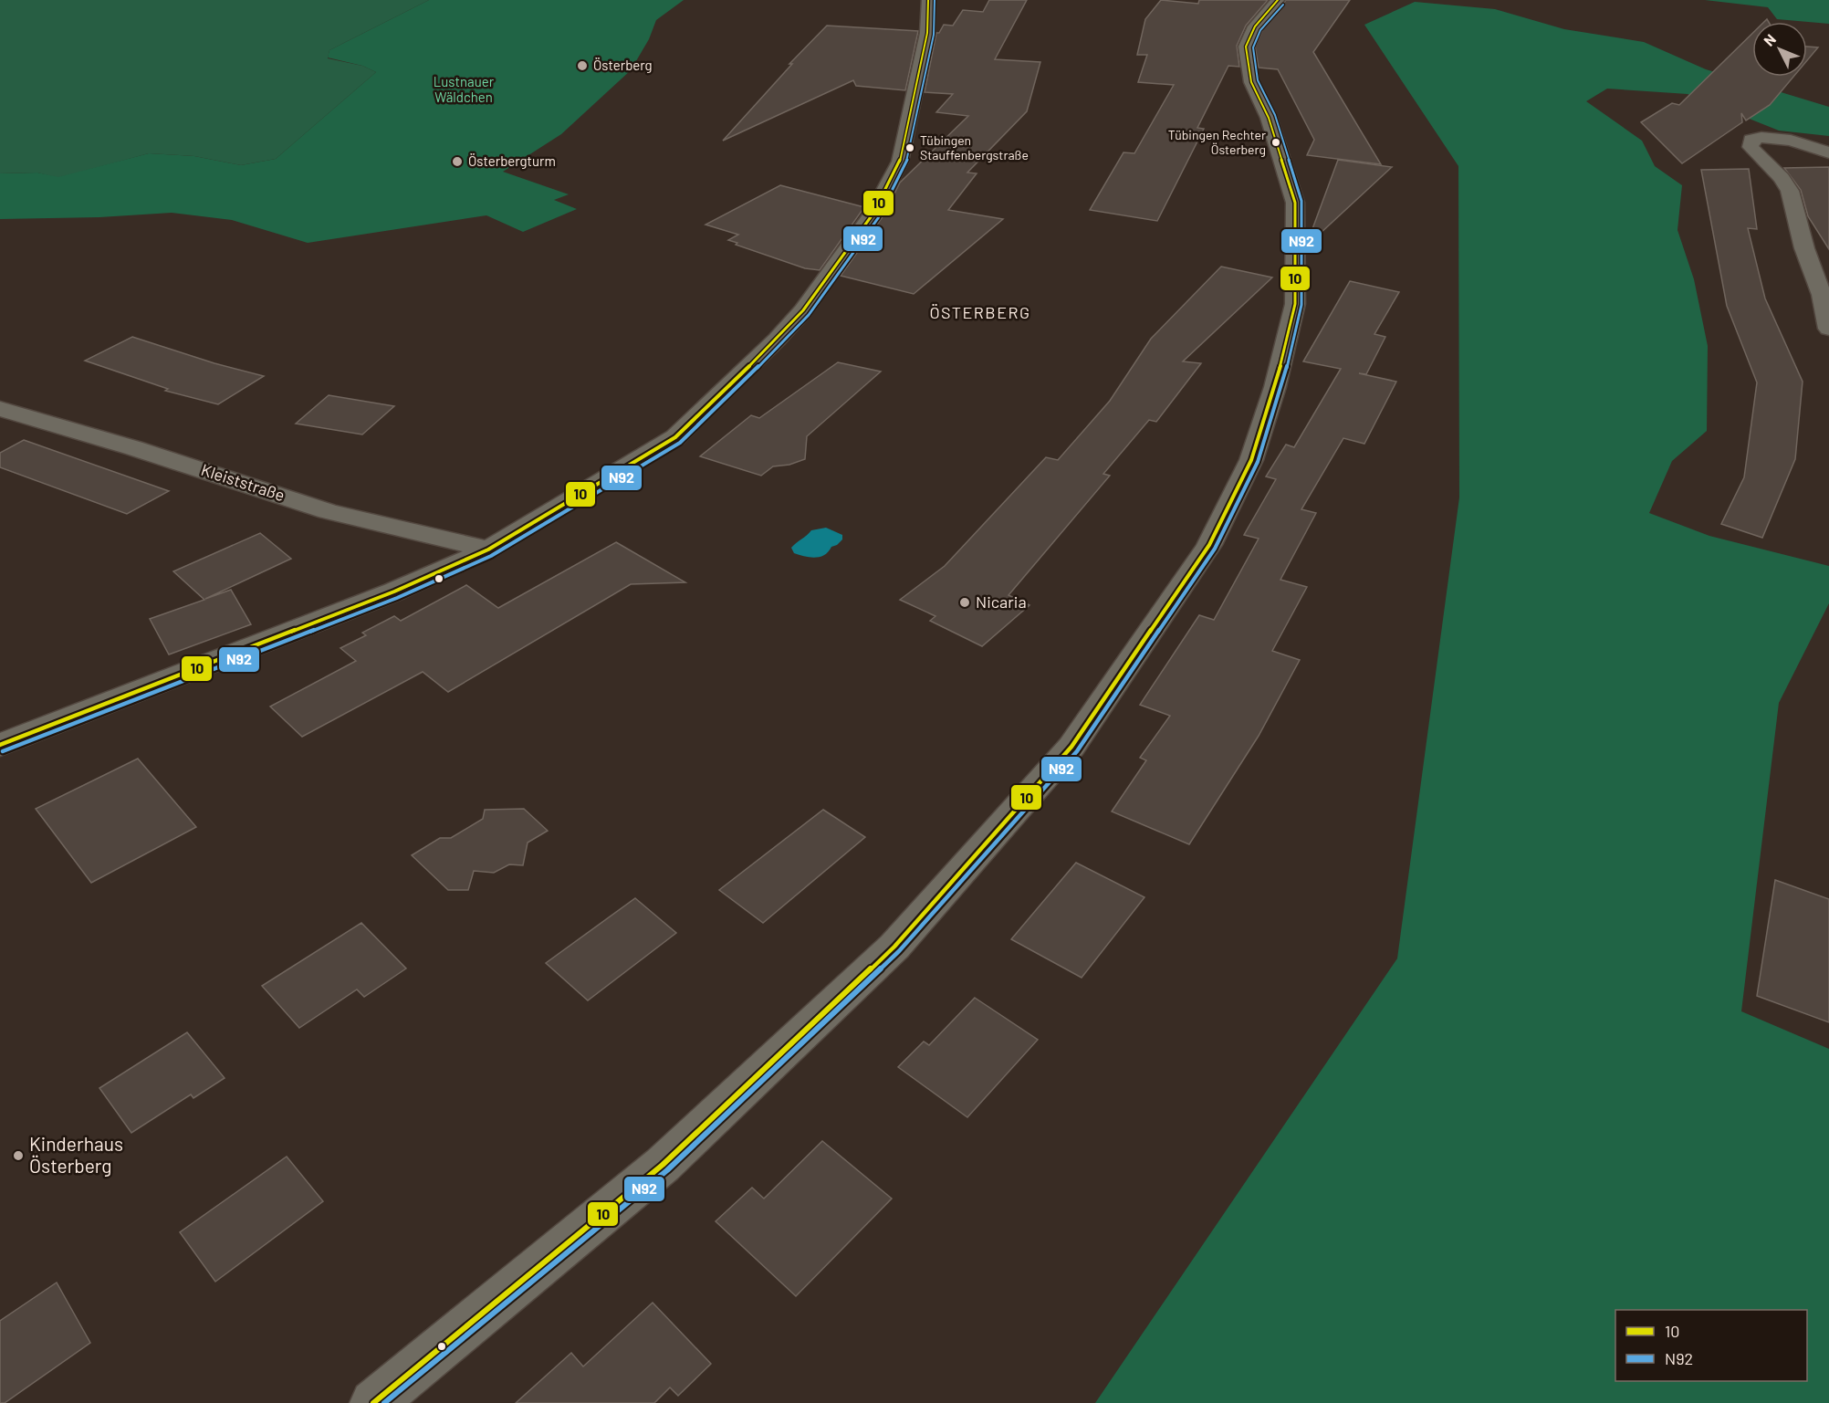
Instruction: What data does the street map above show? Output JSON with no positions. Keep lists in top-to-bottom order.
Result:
{
  "streets": {
    "street": ["Kleiststraße"]
  },
  "districts": ["ÖSTERBERG"],
  "parks": ["Lustnauer Wäldchen"],
  "places": [
    "Österberg",
    "Tübingen Rechter Österberg",
    "Tübingen Stauffenbergstraße",
    "Österbergturm",
    "Nicaria",
    "Kinderhaus Österberg"
  ],
  "lines": ["transit line 10", "transit line N92"],
  "legend": ["10", "N92"],
  "north": "top left"
}
